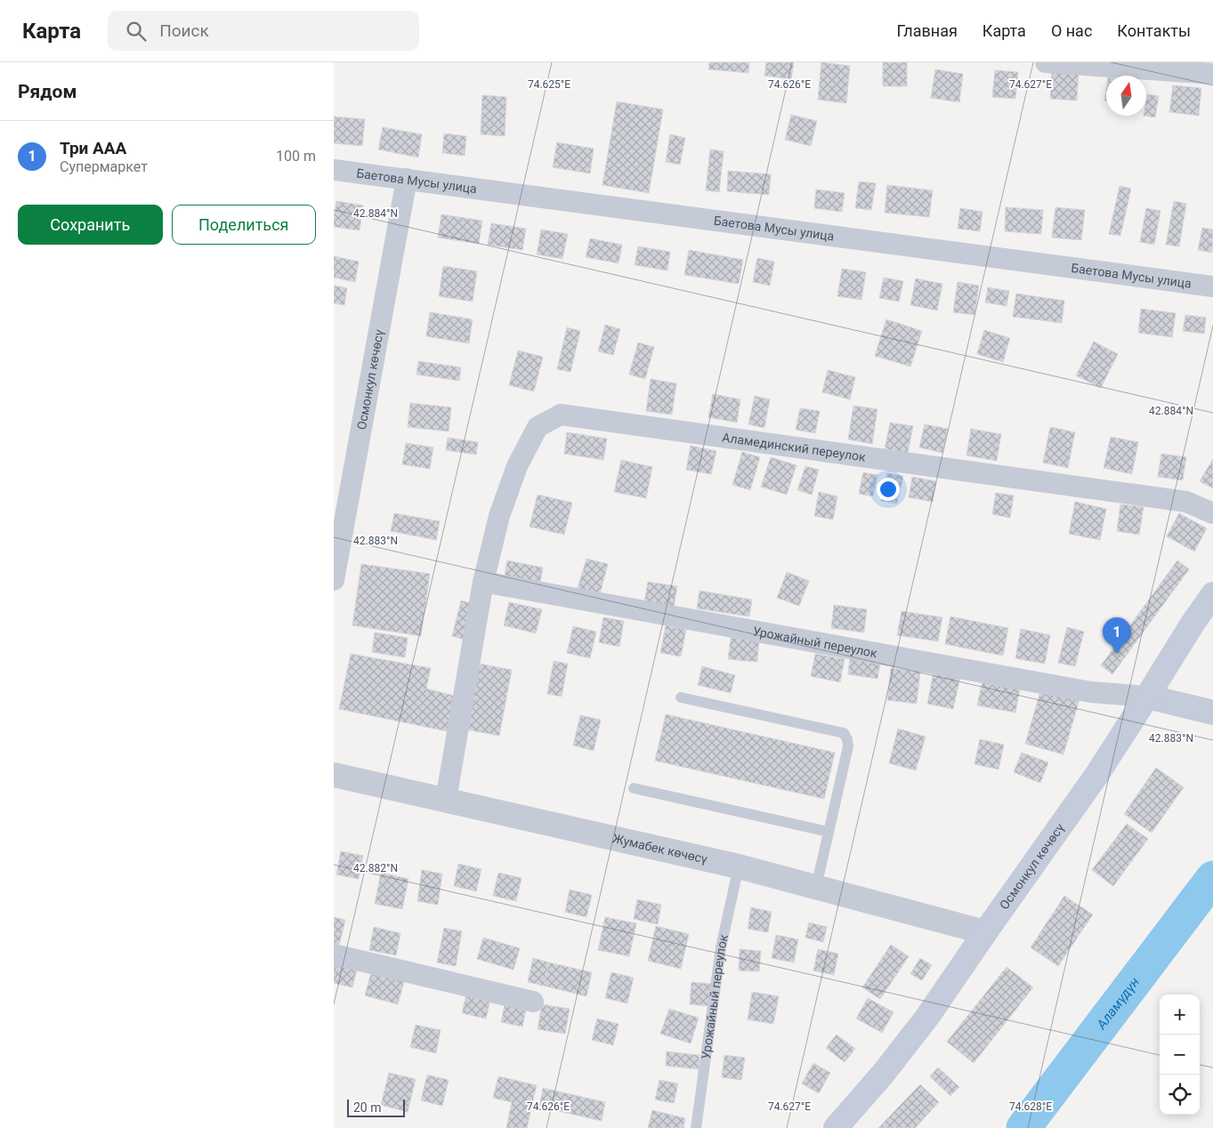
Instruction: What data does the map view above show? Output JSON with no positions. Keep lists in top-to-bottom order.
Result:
{
  "streets": {
    "main road": ["Осмонкул көчөсү"],
    "street": [
      "Баетова Мусы улица",
      "Аламединский переулок",
      "Урожайный переулок",
      "Жумабек көчөсү"
    ]
  },
  "crossings": [
    ["Баетова Мусы улица", "Осмонкул көчөсү"],
    ["Осмонкул көчөсү", "Урожайный переулок"],
    ["Осмонкул көчөсү", "Жумабек көчөсү"],
    ["Аламединский переулок", "Урожайный переулок"],
    ["Аламединский переулок", "Жумабек көчөсү"],
    ["Урожайный переулок", "Жумабек көчөсү"]
  ],
  "water": ["Аламүдүн"],
  "scale_bar": "20 m",
  "north": "top",
  "page": {
    "header": "Карта",
    "search": "Поиск",
    "nav": [
      "Главная",
      "Карта",
      "О нас",
      "Контакты"
    ],
    "heading": "Рядом",
    "list": [
      {
        "mark": "1",
        "name": "Три ААА",
        "note": "Супермаркет",
        "value": "100 m"
      }
    ],
    "buttons": ["Сохранить", "Поделиться"],
    "pins": "1",
    "map_buttons": ["+", "−"],
    "scale": "20 m"
  },
  "coordinates": [
    "74.625°E",
    "74.626°E",
    "74.627°E",
    "42.884°N",
    "42.883°N",
    "42.882°N",
    "74.628°E"
  ]
}
